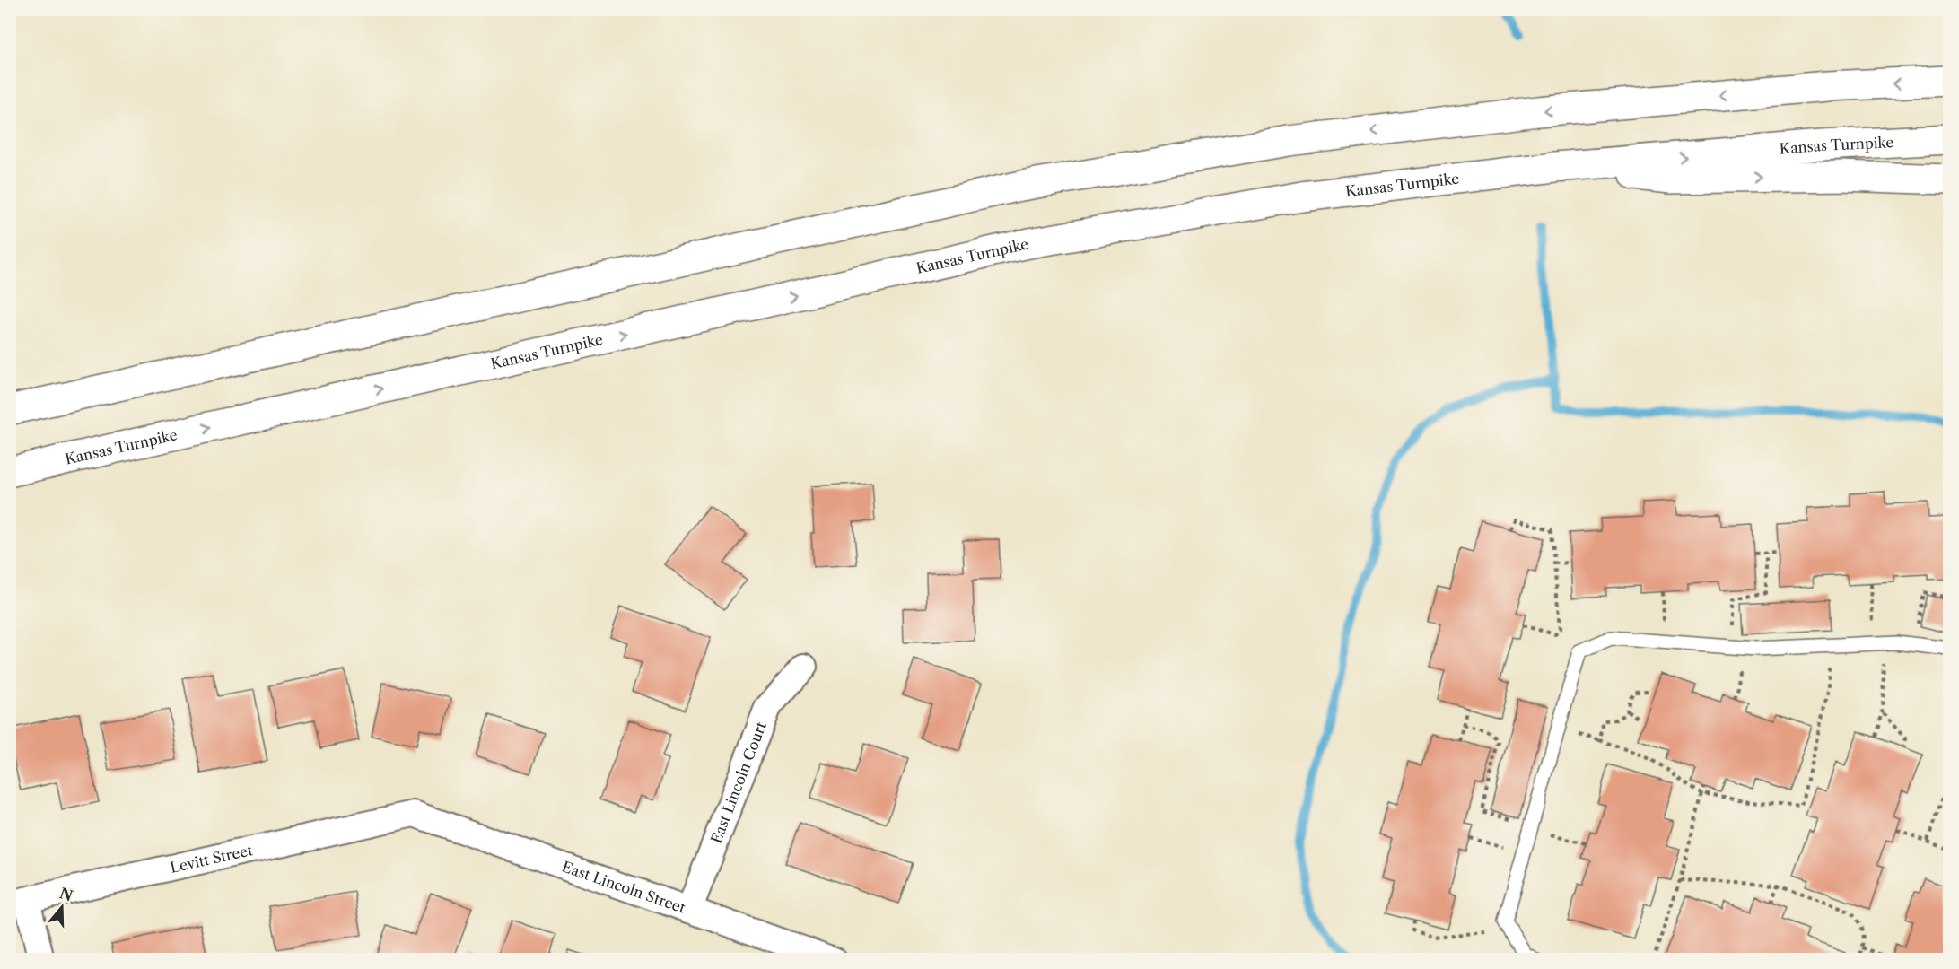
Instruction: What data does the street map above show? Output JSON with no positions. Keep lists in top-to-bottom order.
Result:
{
  "streets": {
    "highway": ["Kansas Turnpike"],
    "street": ["East Lincoln Court", "Levitt Street", "East Lincoln Street"]
  },
  "crossings": [
    ["East Lincoln Court", "East Lincoln Street"],
    ["Levitt Street", "East Lincoln Street"]
  ],
  "north": "top"
}
